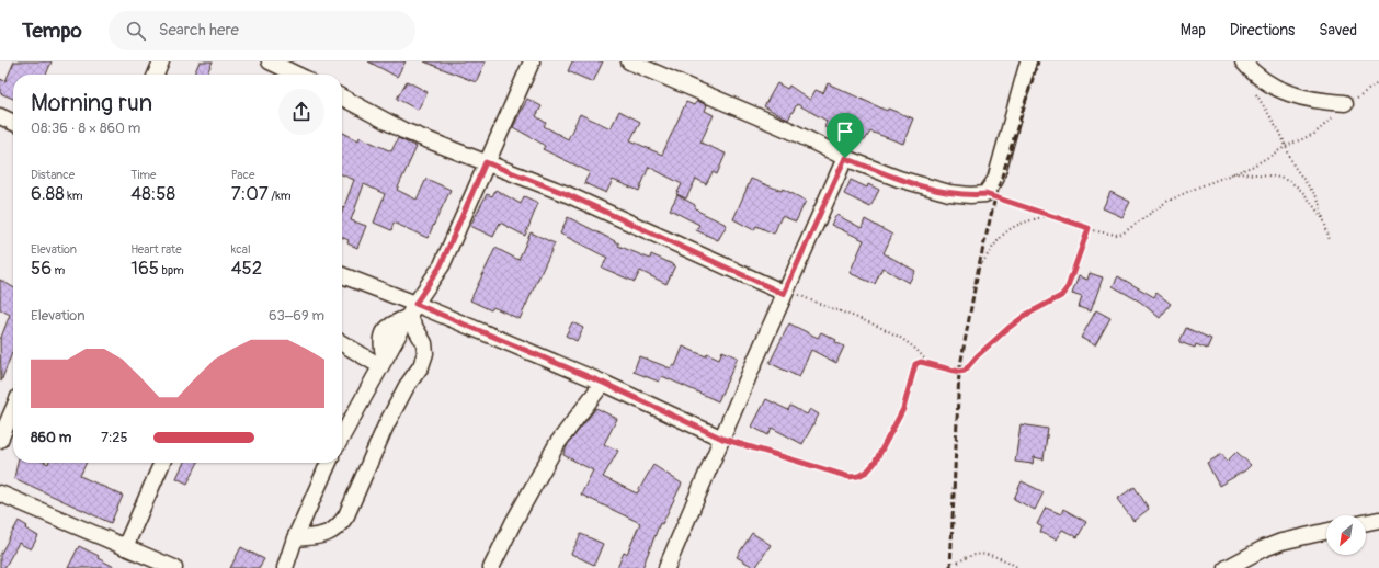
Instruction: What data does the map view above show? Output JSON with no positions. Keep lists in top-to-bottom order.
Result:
{
  "north": "bottom left",
  "page": {
    "header": "Tempo",
    "search": "Search here",
    "nav": ["Map", "Directions", "Saved"],
    "heading": ["Morning run", "08:36 · 8 × 860 m"],
    "stats": [
      ["Distance", "6.88 km"],
      ["Time", "48:58"],
      ["Pace", "7:07 /km"],
      ["Elevation", "56 m"],
      ["Heart rate", "165 bpm"],
      ["kcal", "452"]
    ],
    "chart": ["Elevation", "63–69 m"],
    "list": [
      {
        "name": "860 m",
        "note": "7:25"
      }
    ]
  }
}
